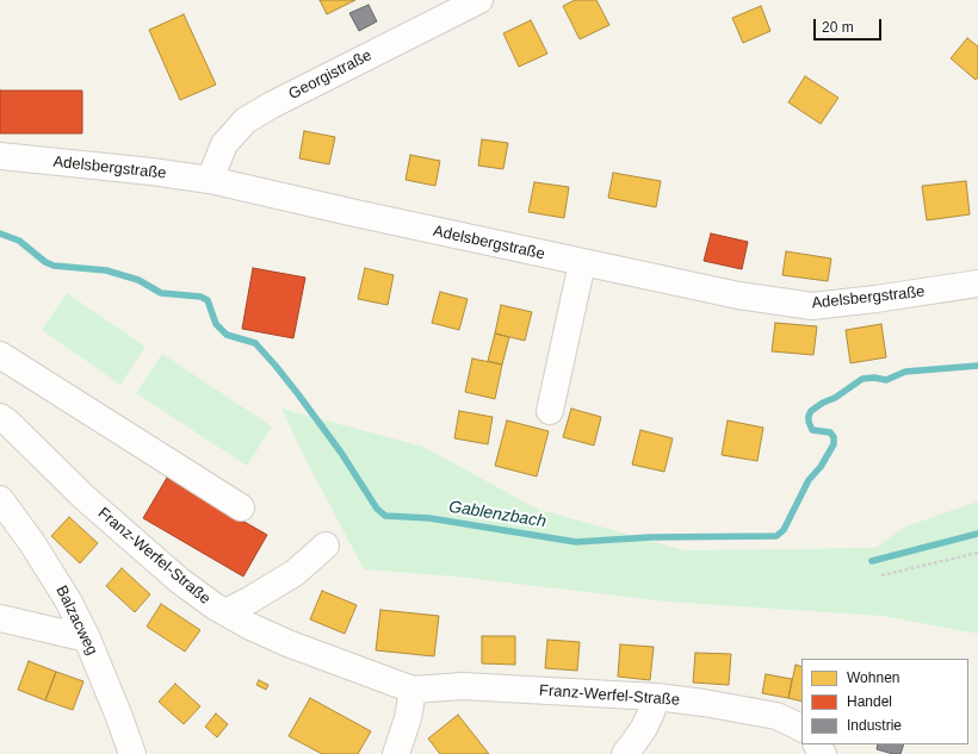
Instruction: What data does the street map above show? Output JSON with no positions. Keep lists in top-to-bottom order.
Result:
{
  "streets": {
    "street": [
      "Georgistraße",
      "Adelsbergstraße",
      "Franz-Werfel-Straße",
      "Balzacweg"
    ]
  },
  "crossings": [
    ["Georgistraße", "Adelsbergstraße"]
  ],
  "water": ["Gablenzbach"],
  "legend": ["Wohnen", "Handel", "Industrie"],
  "scale_bar": "20 m"
}
